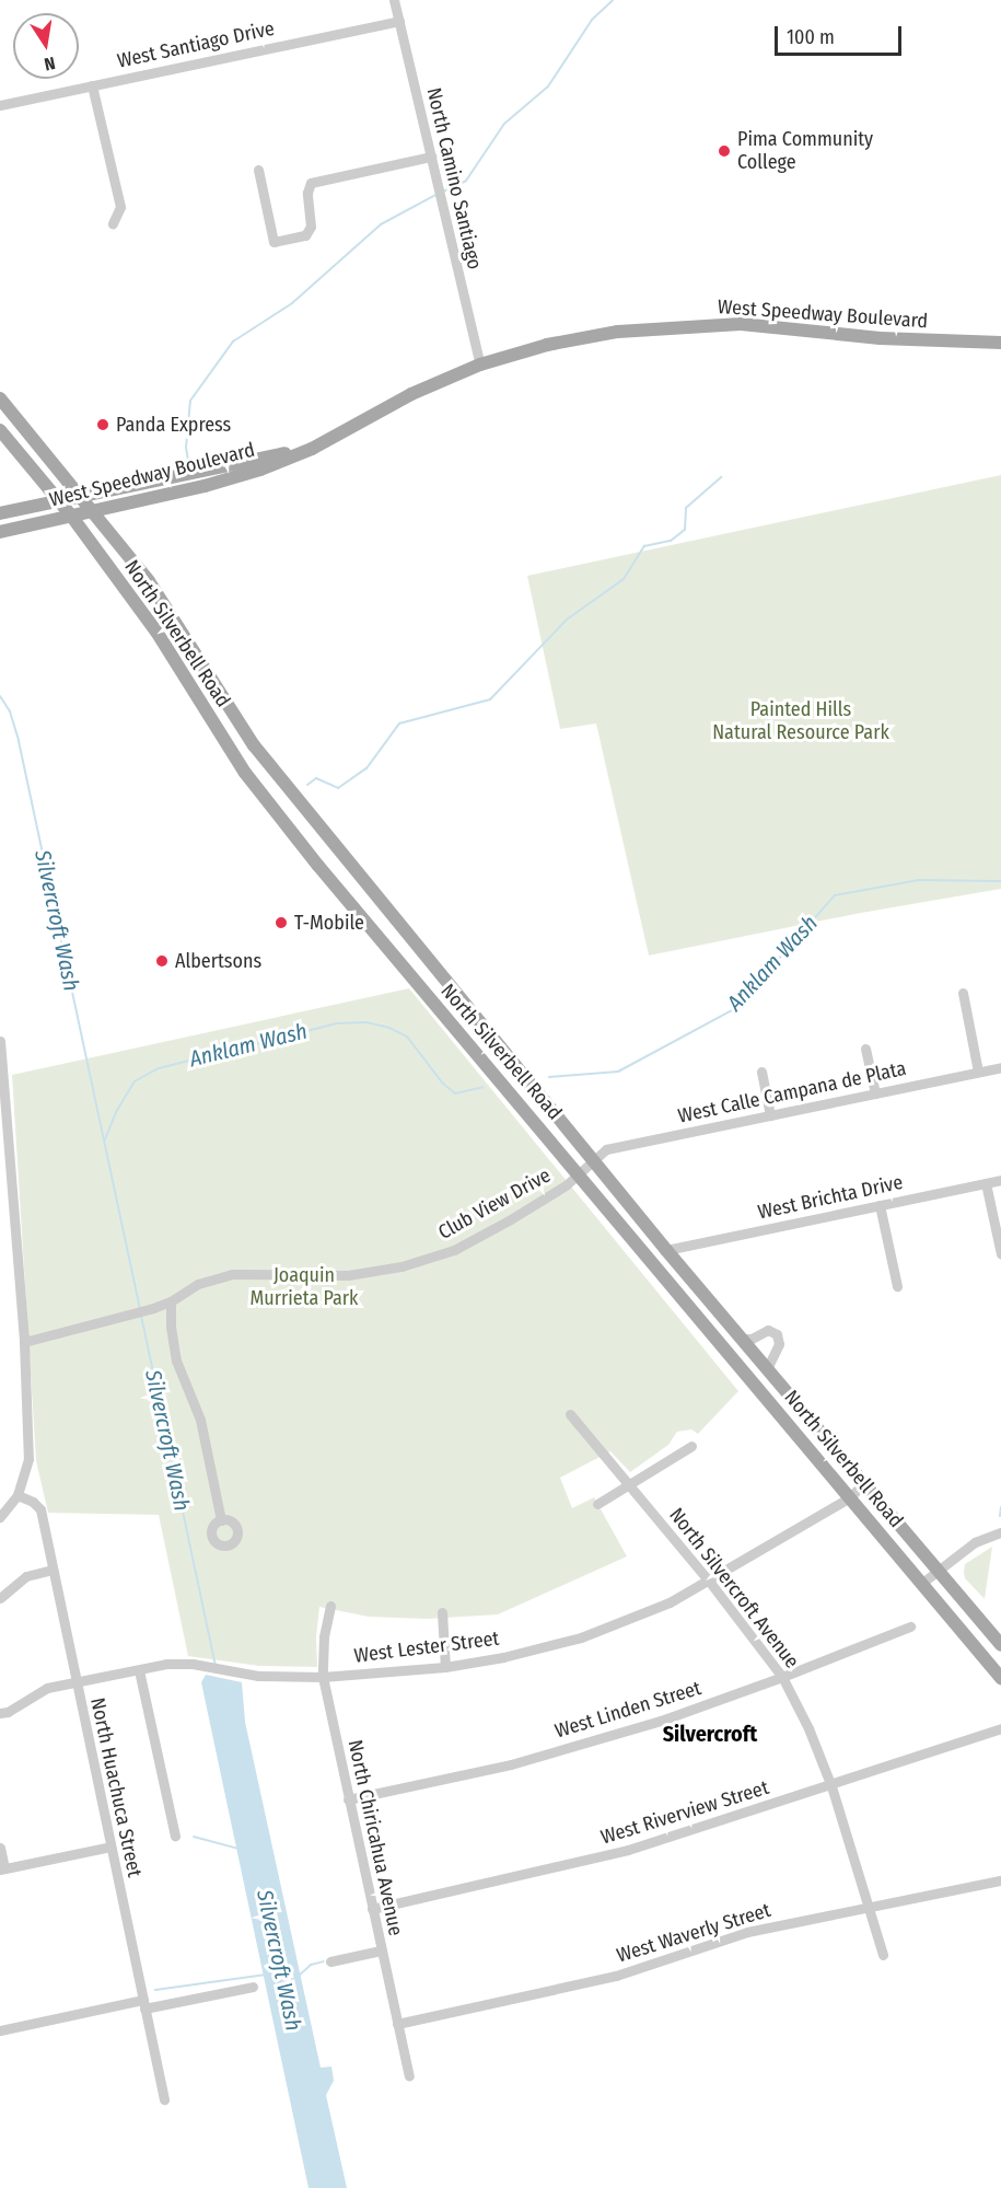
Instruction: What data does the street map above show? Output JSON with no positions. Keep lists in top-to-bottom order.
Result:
{
  "streets": {
    "main road": ["West Speedway Boulevard", "North Silverbell Road"],
    "street": [
      "West Santiago Drive",
      "North Camino Santiago",
      "West Calle Campana de Plata",
      "West Brichta Drive",
      "Club View Drive",
      "North Silvercroft Avenue",
      "West Lester Street",
      "West Linden Street",
      "North Huachuca Street",
      "West Riverview Street",
      "North Chiricahua Avenue",
      "West Waverly Street"
    ]
  },
  "crossings": [
    ["West Santiago Drive", "North Camino Santiago"],
    ["North Camino Santiago", "West Speedway Boulevard"],
    ["West Speedway Boulevard", "North Silverbell Road"],
    ["North Silverbell Road", "West Calle Campana de Plata"],
    ["North Silverbell Road", "West Brichta Drive"],
    ["North Silverbell Road", "Club View Drive"],
    ["North Silverbell Road", "West Lester Street"],
    ["West Calle Campana de Plata", "Club View Drive"],
    ["North Silvercroft Avenue", "West Lester Street"],
    ["North Silvercroft Avenue", "West Linden Street"],
    ["North Silvercroft Avenue", "West Riverview Street"],
    ["North Silvercroft Avenue", "West Waverly Street"],
    ["West Lester Street", "North Huachuca Street"],
    ["West Lester Street", "North Chiricahua Avenue"],
    ["West Linden Street", "North Chiricahua Avenue"],
    ["West Riverview Street", "North Chiricahua Avenue"],
    ["North Chiricahua Avenue", "West Waverly Street"]
  ],
  "districts": ["Silvercroft"],
  "water": ["Silvercroft Wash", "Anklam Wash"],
  "parks": ["Painted Hills Natural Resource Park", "Joaquin Murrieta Park"],
  "places": [
    "Pima Community College",
    "Panda Express",
    "T-Mobile",
    "Albertsons"
  ],
  "scale_bar": "100 m",
  "north": "bottom"
}
